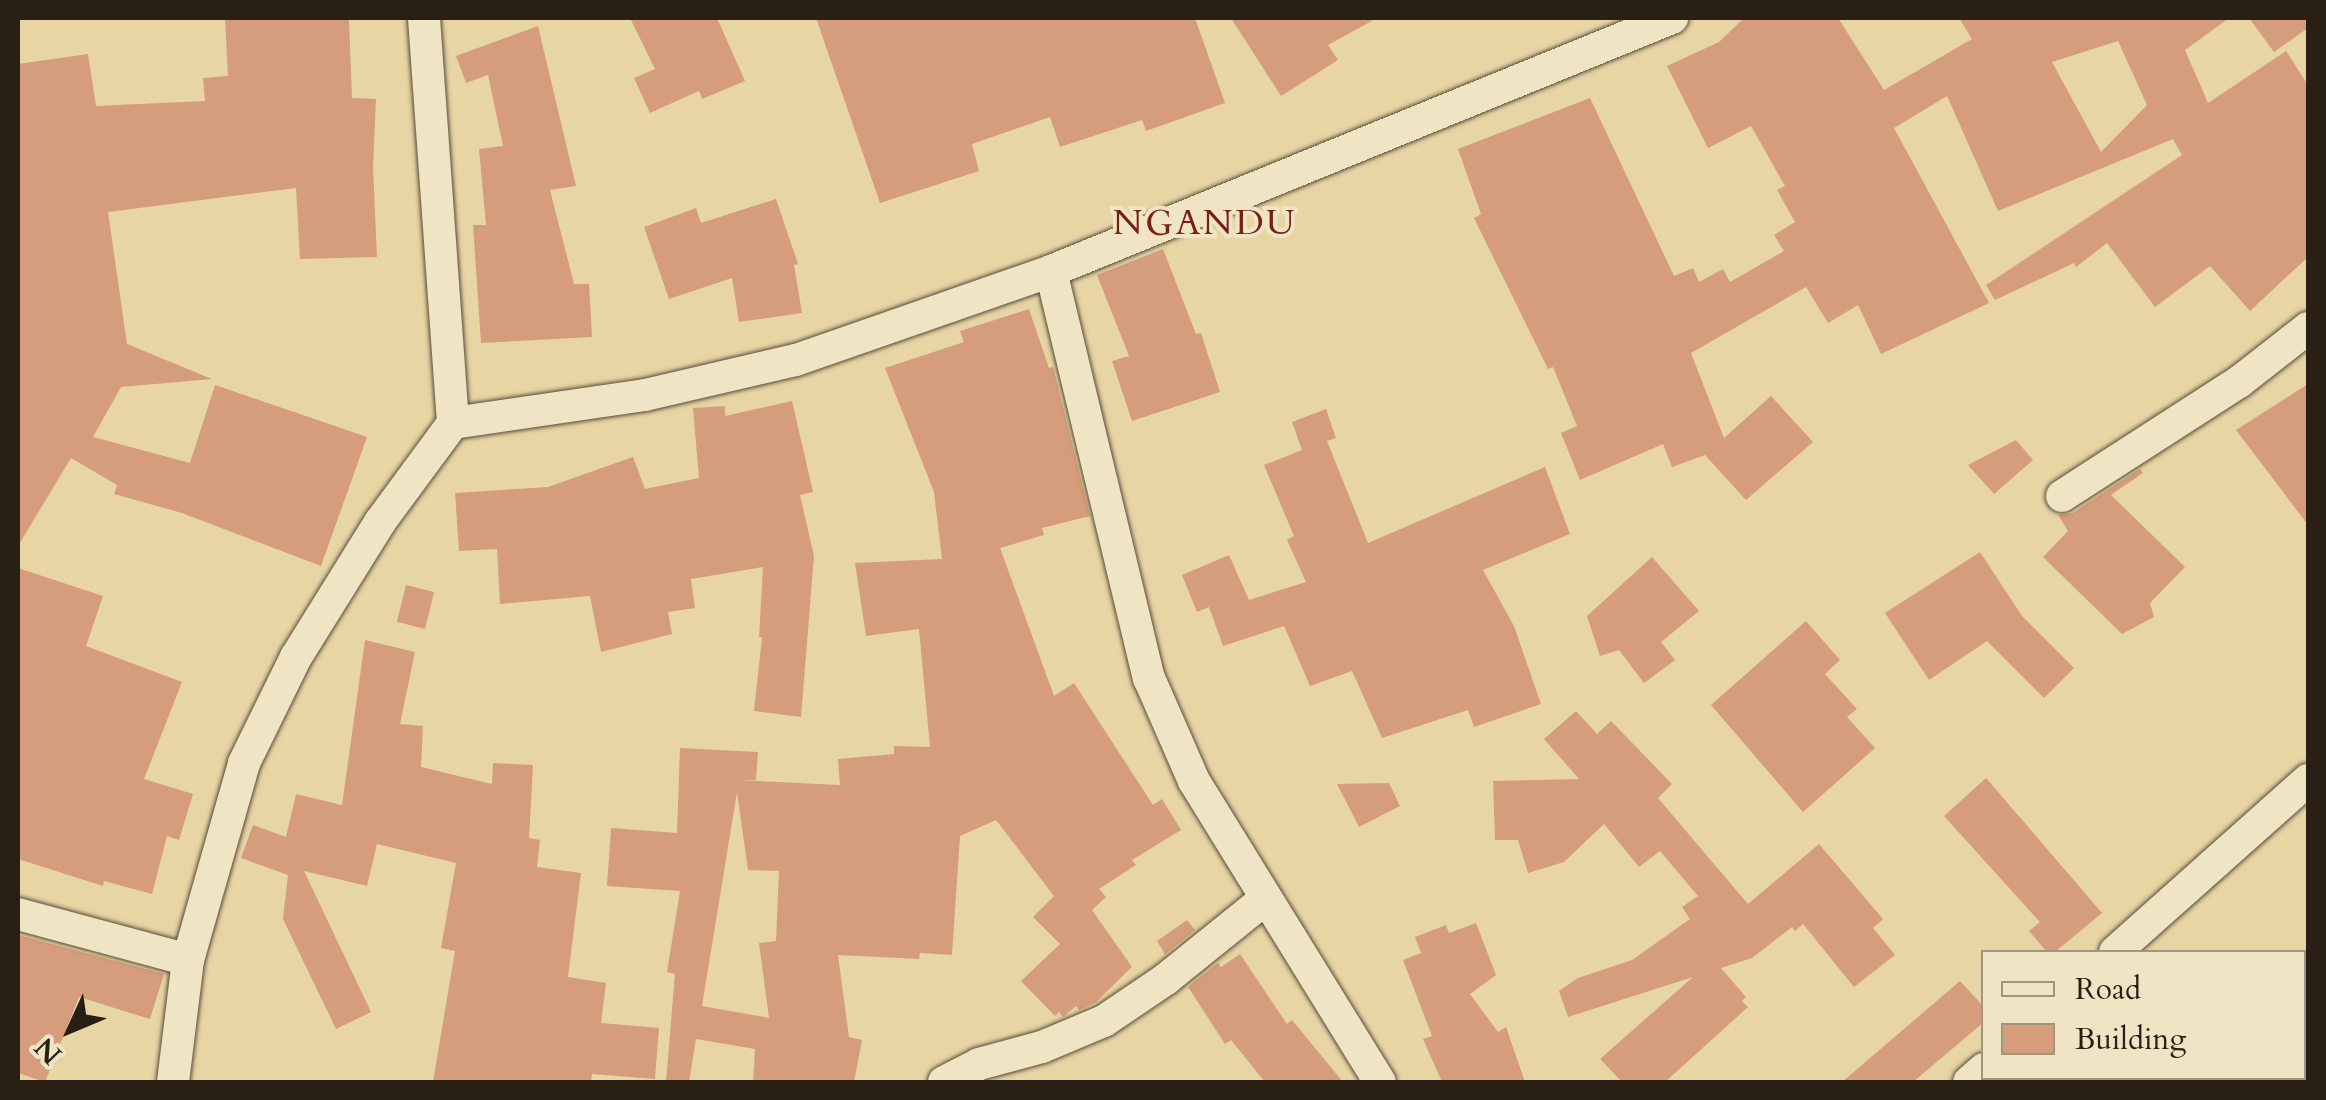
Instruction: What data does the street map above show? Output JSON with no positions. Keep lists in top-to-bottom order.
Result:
{
  "districts": ["NGANDU"],
  "legend": ["Road", "Building"],
  "north": "bottom left"
}
